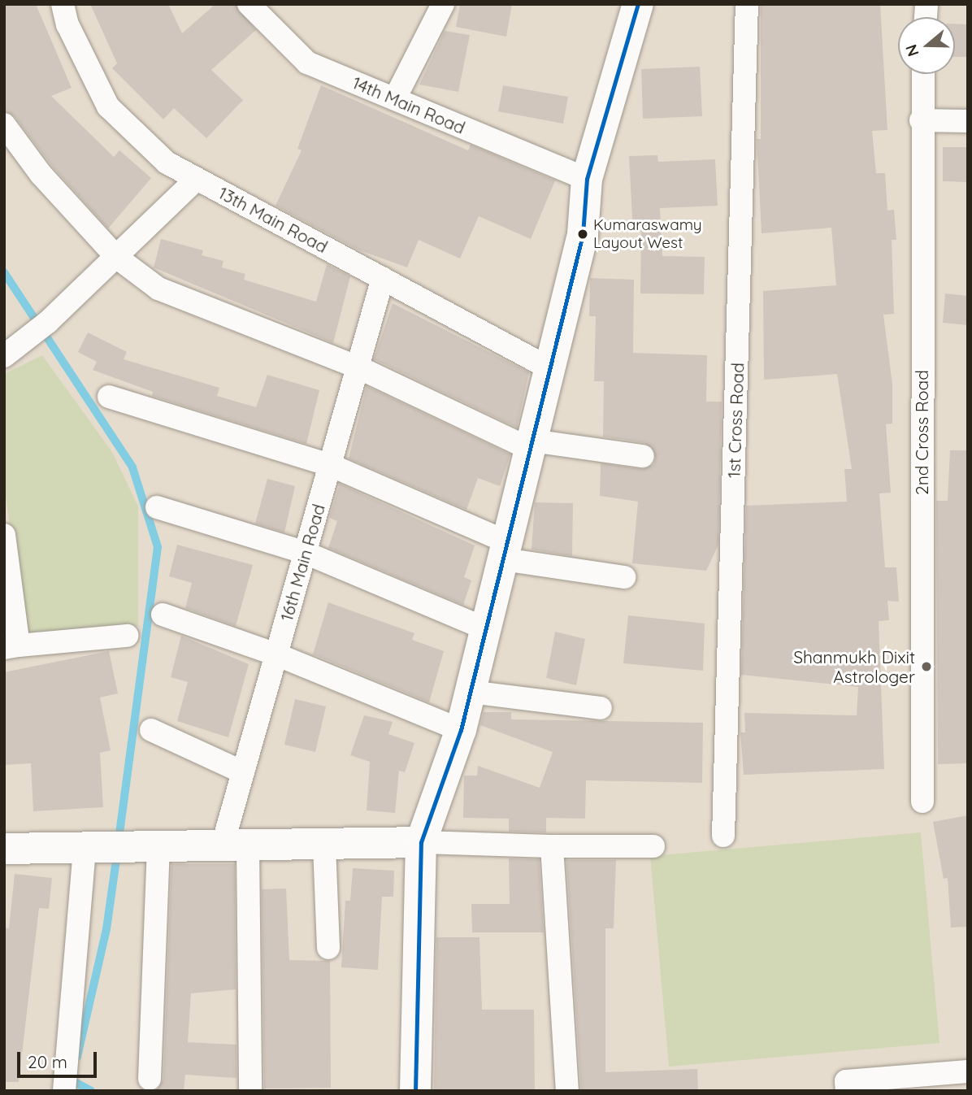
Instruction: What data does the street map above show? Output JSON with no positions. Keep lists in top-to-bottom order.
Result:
{
  "streets": {
    "street": [
      "14th Main Road",
      "13th Main Road",
      "1st Cross Road",
      "2nd Cross Road",
      "16th Main Road"
    ]
  },
  "crossings": [
    ["13th Main Road", "16th Main Road"]
  ],
  "places": ["Kumaraswamy Layout West", "Shanmukh Dixit Astrologer"],
  "scale_bar": "20 m",
  "north": "left"
}
